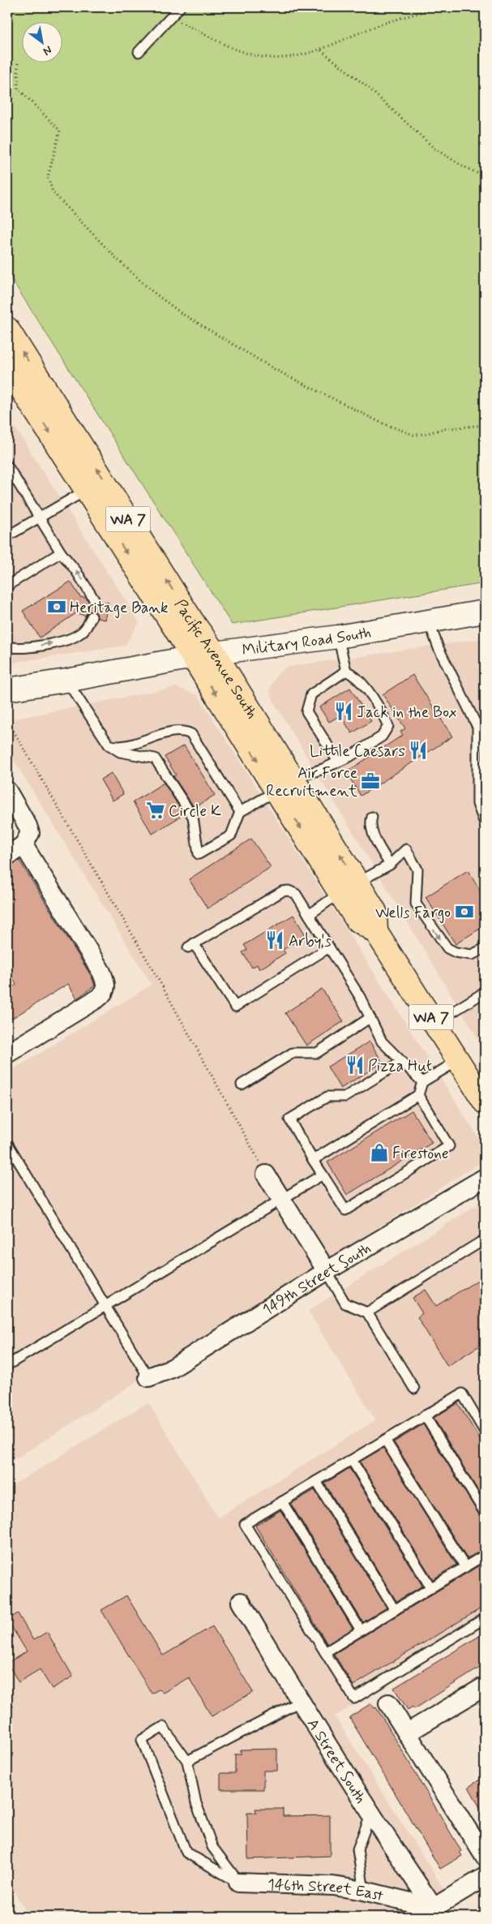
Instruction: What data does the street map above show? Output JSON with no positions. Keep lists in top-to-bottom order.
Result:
{
  "streets": {
    "main road": ["WA 7", "Military Road South", "Pacific Avenue South"],
    "street": ["149th Street South", "A Street South", "146th Street East"]
  },
  "crossings": [
    ["Military Road South", "Pacific Avenue South"],
    ["A Street South", "146th Street East"]
  ],
  "places": {
    "bank": ["Heritage Bank", "Wells Fargo"],
    "restaurant": [
      "Jack in the Box",
      "Little Caesars",
      "Arby's",
      "Pizza Hut"
    ],
    "office": ["Air Force Recruitment"],
    "supermarket": ["Circle K"],
    "shop": ["Firestone"]
  },
  "north": "bottom right"
}
